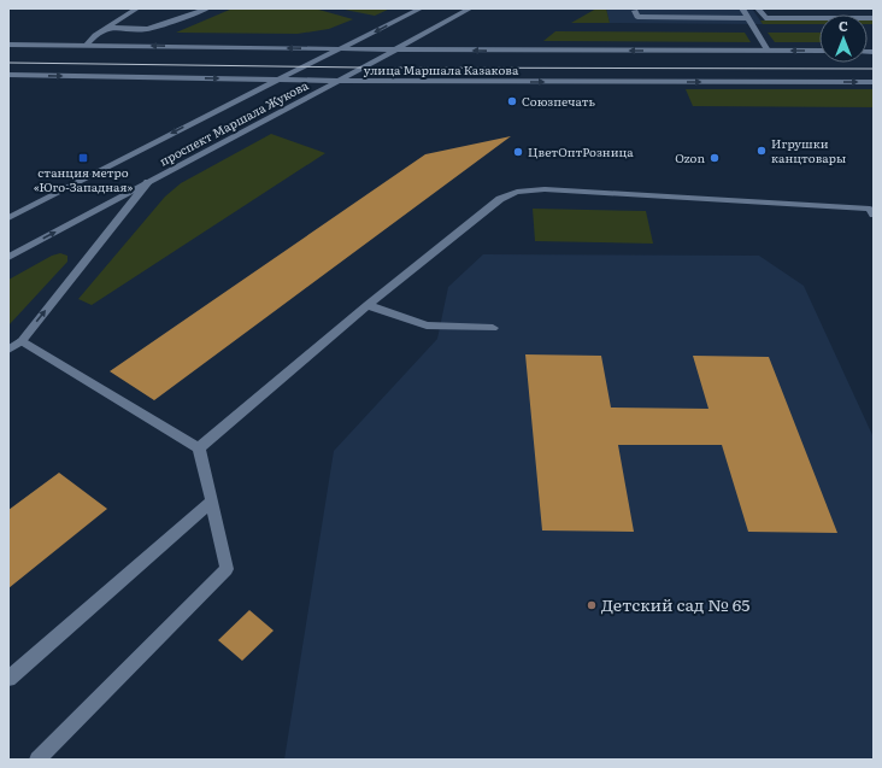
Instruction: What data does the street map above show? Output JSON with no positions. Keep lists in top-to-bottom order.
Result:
{
  "streets": {
    "main road": ["улица Маршала Казакова", "проспект Маршала Жукова"]
  },
  "crossings": [
    ["улица Маршала Казакова", "проспект Маршала Жукова"]
  ],
  "places": {
    "other": [
      "Союзпечать",
      "Игрушки канцтовары",
      "ЦветОптРозница",
      "Ozon",
      "Детский сад № 65"
    ],
    "transit": ["станция метро «Юго-Западная»"]
  },
  "north": "top"
}
